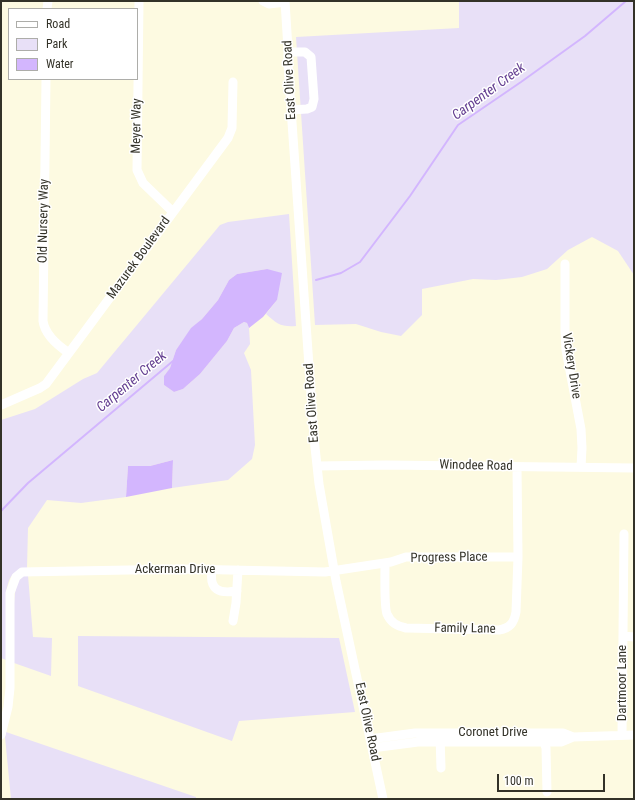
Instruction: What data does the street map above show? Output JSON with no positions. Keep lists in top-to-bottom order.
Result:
{
  "streets": {
    "street": [
      "East Olive Road",
      "Meyer Way",
      "Old Nursery Way",
      "Mazurek Boulevard",
      "Vickery Drive",
      "Winodee Road",
      "Progress Place",
      "Ackerman Drive",
      "Family Lane",
      "Dartmoor Lane",
      "Coronet Drive"
    ]
  },
  "crossings": [
    ["East Olive Road", "Winodee Road"],
    ["East Olive Road", "Progress Place"],
    ["East Olive Road", "Ackerman Drive"],
    ["East Olive Road", "Coronet Drive"],
    ["Meyer Way", "Mazurek Boulevard"],
    ["Old Nursery Way", "Mazurek Boulevard"],
    ["Vickery Drive", "Winodee Road"],
    ["Winodee Road", "Family Lane"],
    ["Progress Place", "Ackerman Drive"],
    ["Progress Place", "Family Lane"],
    ["Dartmoor Lane", "Coronet Drive"]
  ],
  "water": ["Carpenter Creek"],
  "legend": ["Road", "Park", "Water"],
  "scale_bar": "100 m"
}
